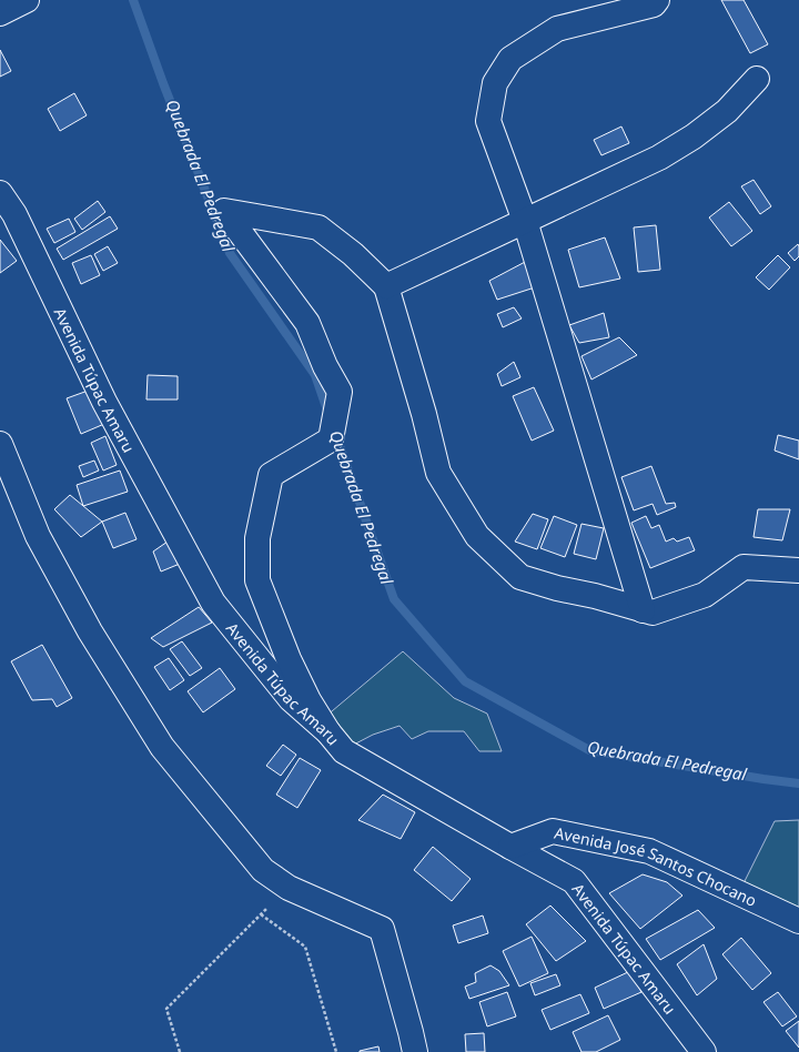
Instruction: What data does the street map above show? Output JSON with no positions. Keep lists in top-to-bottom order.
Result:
{
  "streets": {
    "street": ["Avenida Túpac Amaru", "Avenida José Santos Chocano"]
  },
  "crossings": [
    ["Avenida Túpac Amaru", "Avenida José Santos Chocano"]
  ],
  "water": ["Quebrada El Pedregal"]
}
